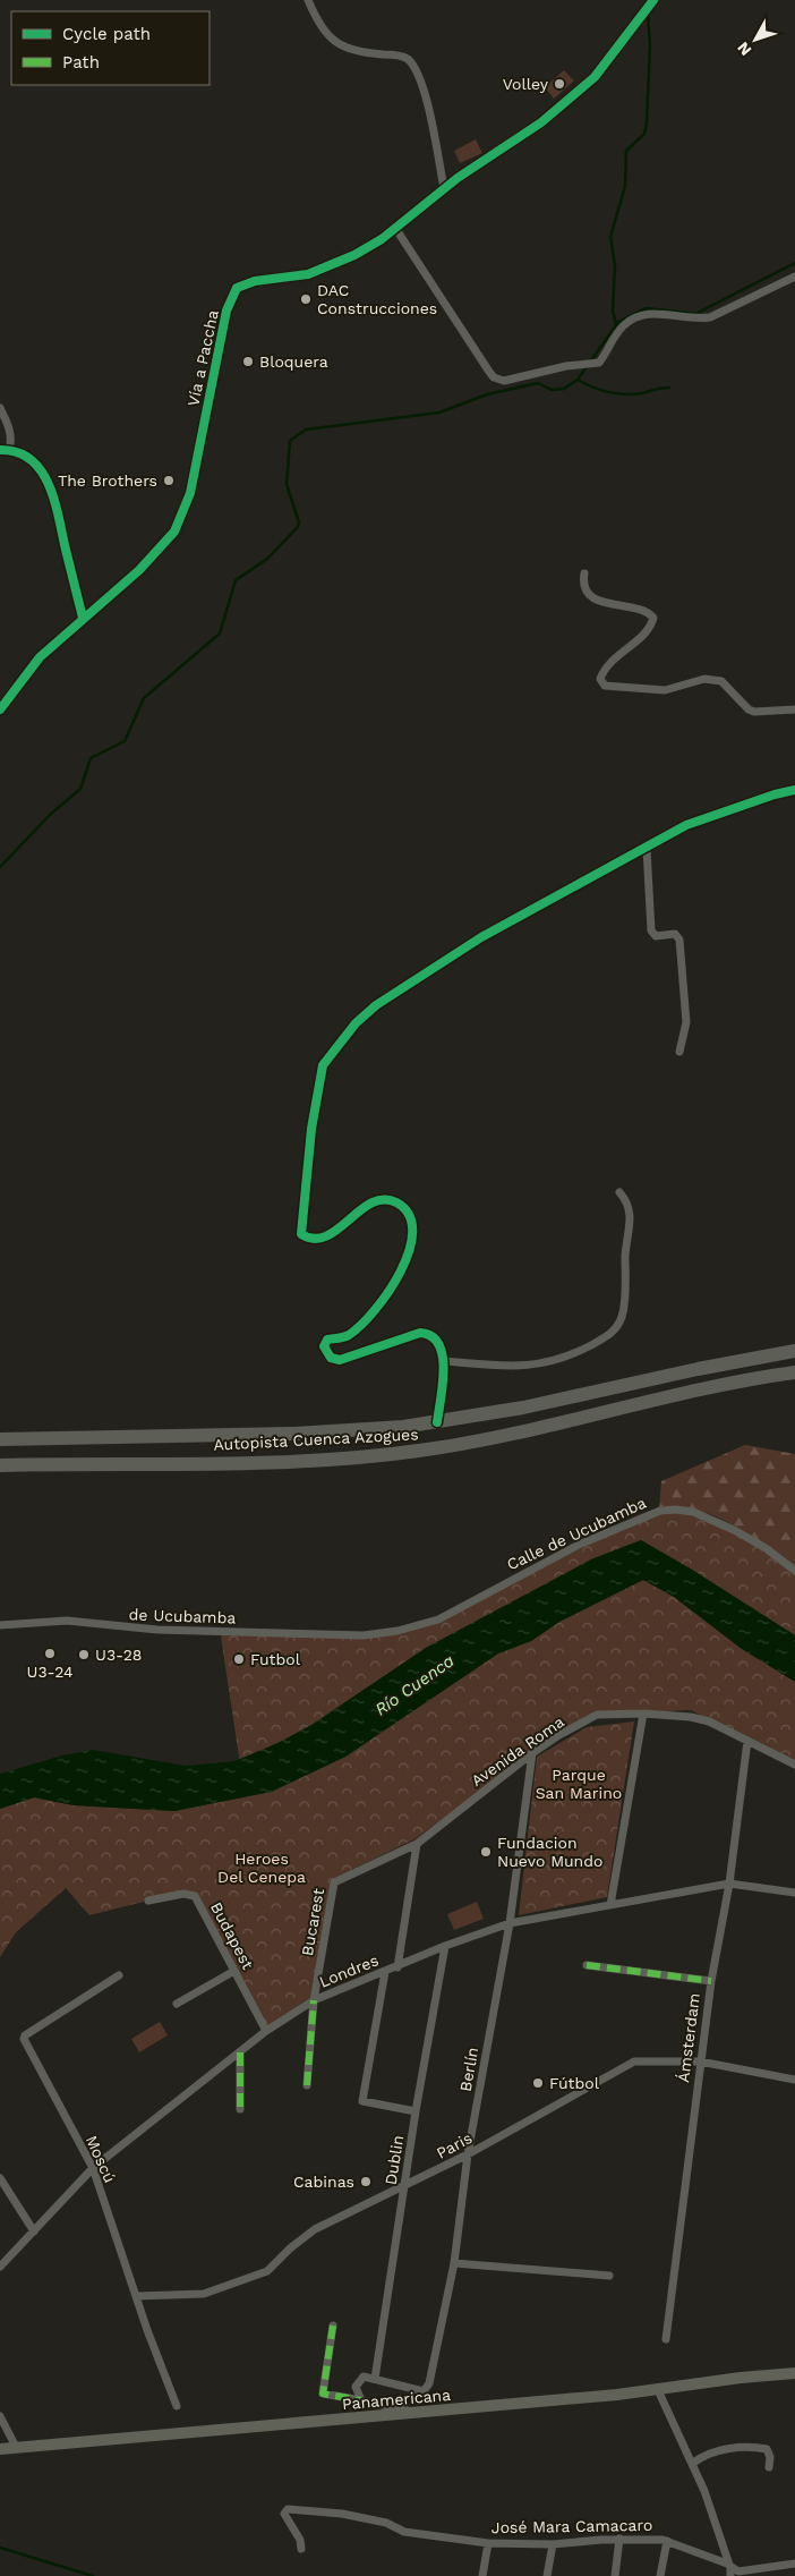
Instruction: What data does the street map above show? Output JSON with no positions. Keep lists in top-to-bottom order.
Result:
{
  "streets": {
    "highway": ["Autopista Cuenca Azogues"],
    "main road": ["Vía a Paccha", "Panamericana"],
    "street": [
      "Calle de Ucubamba",
      "de Ucubamba",
      "Avenida Roma",
      "Bucarest",
      "Budapest",
      "Londres",
      "Ámsterdam",
      "Berlín",
      "Paris",
      "Moscú",
      "Dublin",
      "José Mara Camacaro"
    ]
  },
  "crossings": [
    ["Calle de Ucubamba", "de Ucubamba"],
    ["Avenida Roma", "Bucarest"],
    ["Avenida Roma", "Ámsterdam"],
    ["Avenida Roma", "Berlín"],
    ["Bucarest", "Londres"],
    ["Budapest", "Londres"],
    ["Londres", "Ámsterdam"],
    ["Londres", "Berlín"],
    ["Londres", "Moscú"],
    ["Londres", "Dublin"],
    ["Ámsterdam", "Paris"],
    ["Berlín", "Paris"],
    ["Berlín", "Dublin"],
    ["Paris", "Moscú"],
    ["Paris", "Dublin"]
  ],
  "water": ["Río Cuenca"],
  "parks": ["Parque San Marino", "Heroes Del Cenepa"],
  "places": [
    "Volley",
    "DAC Construcciones",
    "Bloquera",
    "The Brothers",
    "U3-24",
    "U3-28",
    "Futbol",
    "Fundacion Nuevo Mundo",
    "Fútbol",
    "Cabinas"
  ],
  "legend": ["Cycle path", "Path"],
  "north": "bottom left"
}
